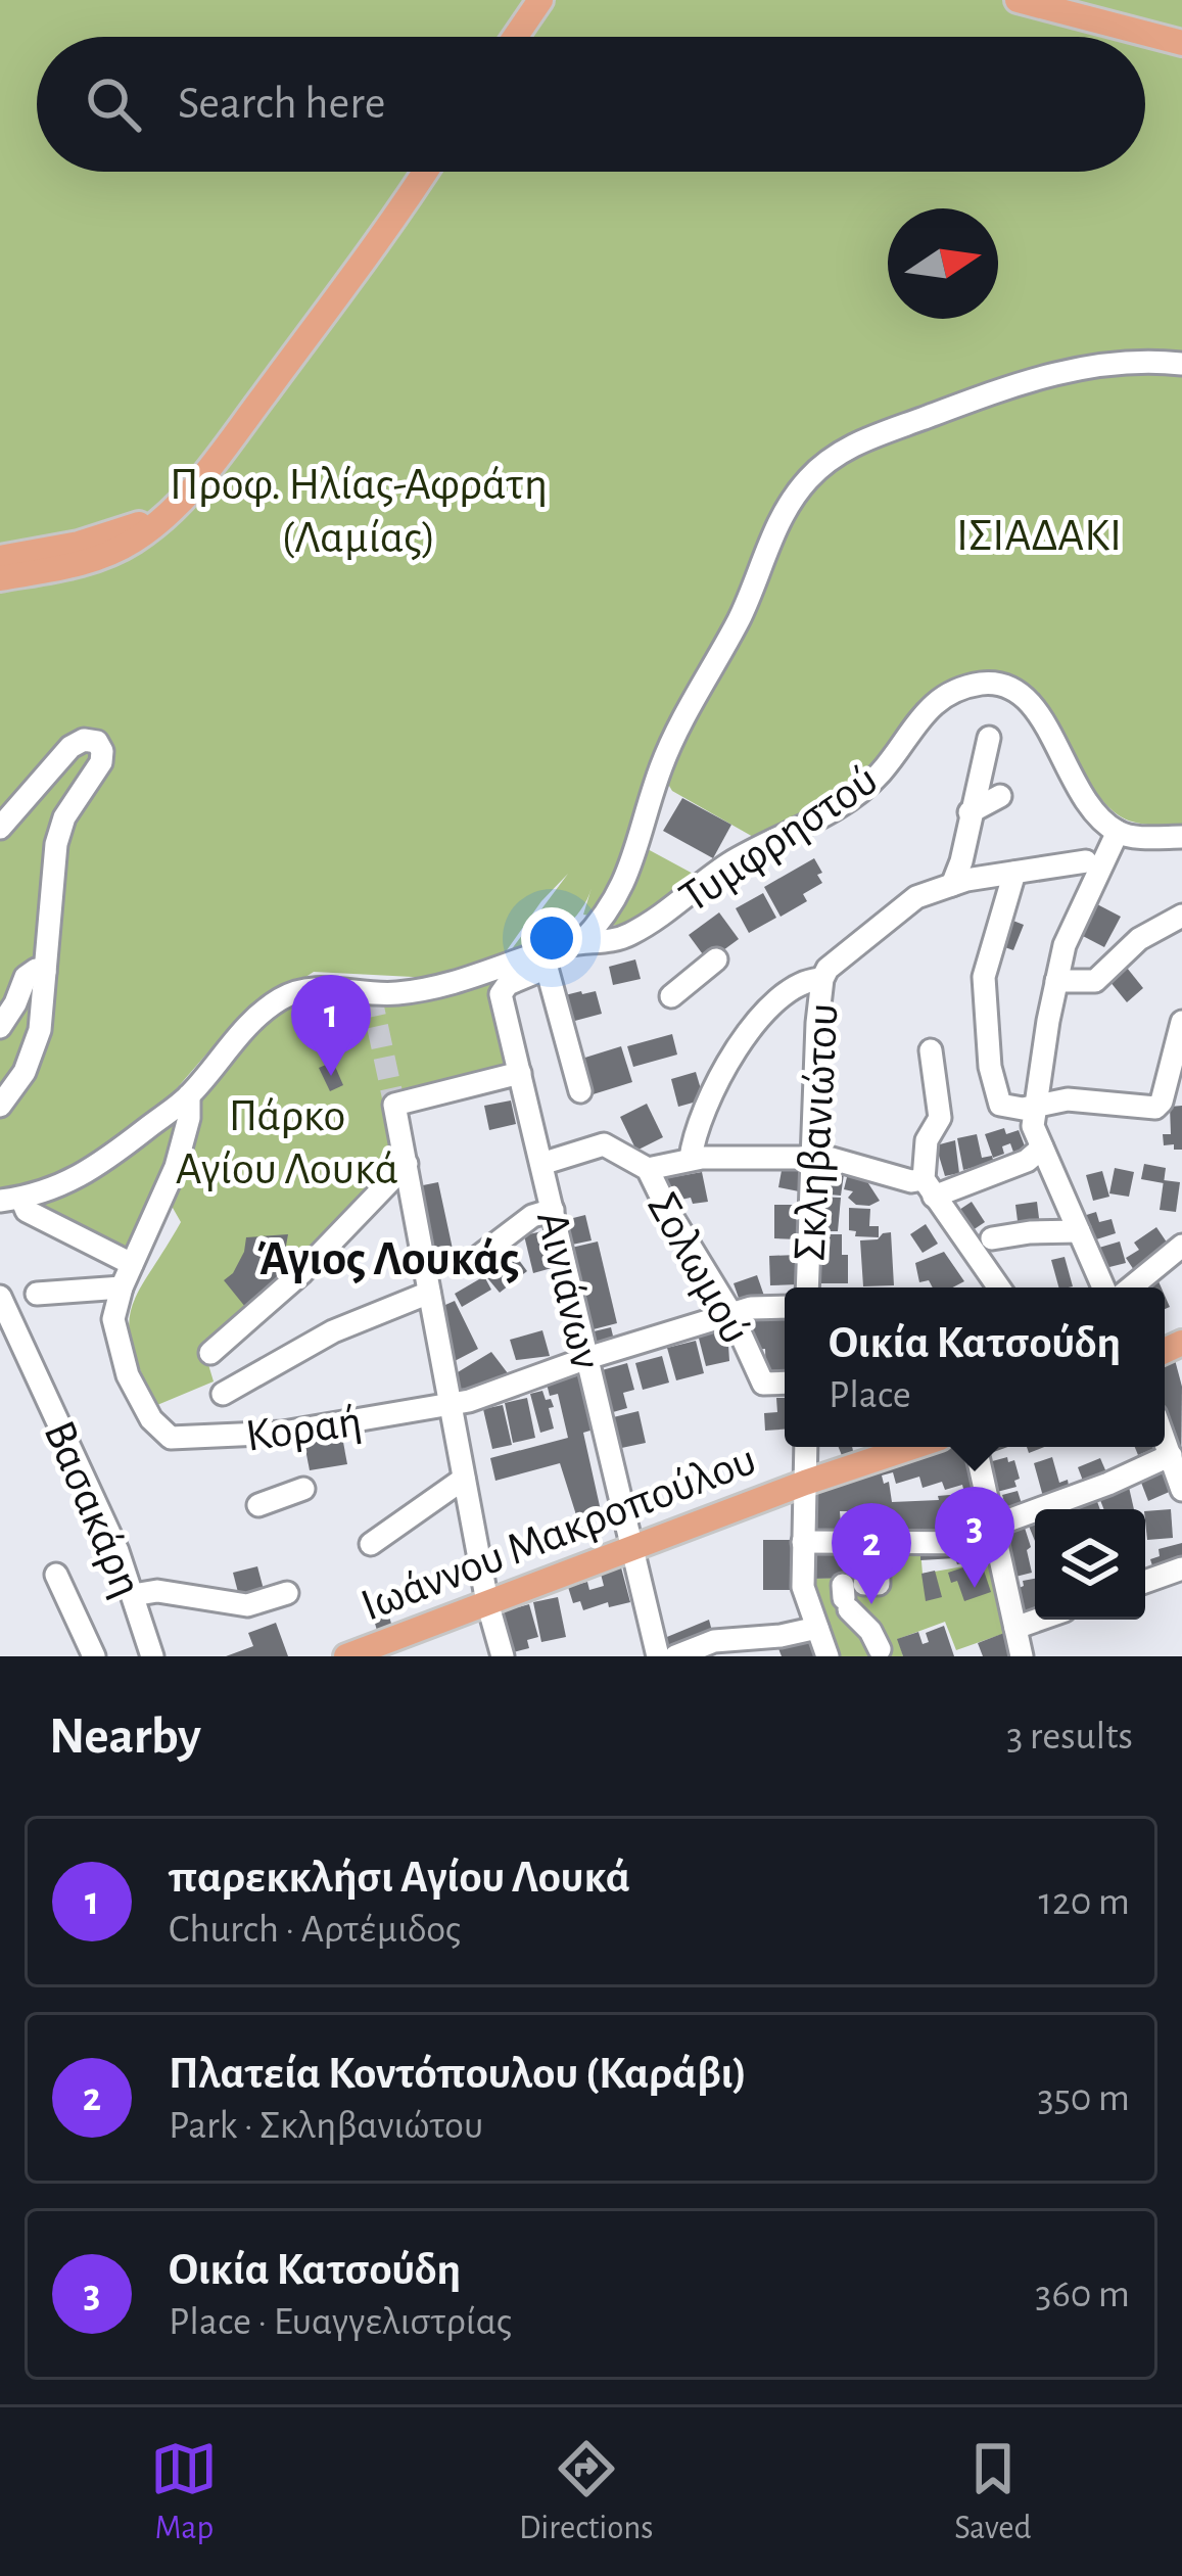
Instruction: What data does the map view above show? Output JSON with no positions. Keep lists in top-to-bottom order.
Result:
{
  "streets": {
    "main road": ["Ιωάννου Μακροπούλου"],
    "street": [
      "Τυμφρηστού",
      "Σκληβανιώτου",
      "Σολωμού",
      "Αινιάνων",
      "Κοραή",
      "Βασακάρη"
    ]
  },
  "crossings": [
    ["Τυμφρηστού", "Αινιάνων"],
    ["Τυμφρηστού", "Κοραή"],
    ["Σολωμού", "Αινιάνων"],
    ["Σολωμού", "Κοραή"],
    ["Αινιάνων", "Κοραή"],
    ["Αινιάνων", "Ιωάννου Μακροπούλου"]
  ],
  "districts": ["Άγιος Λουκάς"],
  "parks": ["Προφ. Ηλίας-Αφράτη (Λαμίας)", "ΙΣΙΑΔΑΚΙ", "Πάρκο Αγίου Λουκά"],
  "north": "right",
  "page": {
    "search": "Search here",
    "pins": ["1", "3", "2"],
    "popup": ["Οικία Κατσούδη", "Place"],
    "heading": ["Nearby", "3 results"],
    "list": [
      {
        "mark": "1",
        "name": "παρεκκλήσι Αγίου Λουκά",
        "note": "Church · Αρτέμιδος",
        "value": "120 m"
      },
      {
        "mark": "2",
        "name": "Πλατεία Κοντόπουλου (Καράβι)",
        "note": "Park · Σκληβανιώτου",
        "value": "350 m"
      },
      {
        "mark": "3",
        "name": "Οικία Κατσούδη",
        "note": "Place · Ευαγγελιστρίας",
        "value": "360 m"
      }
    ],
    "nav": ["Map", "Directions", "Saved"]
  }
}
